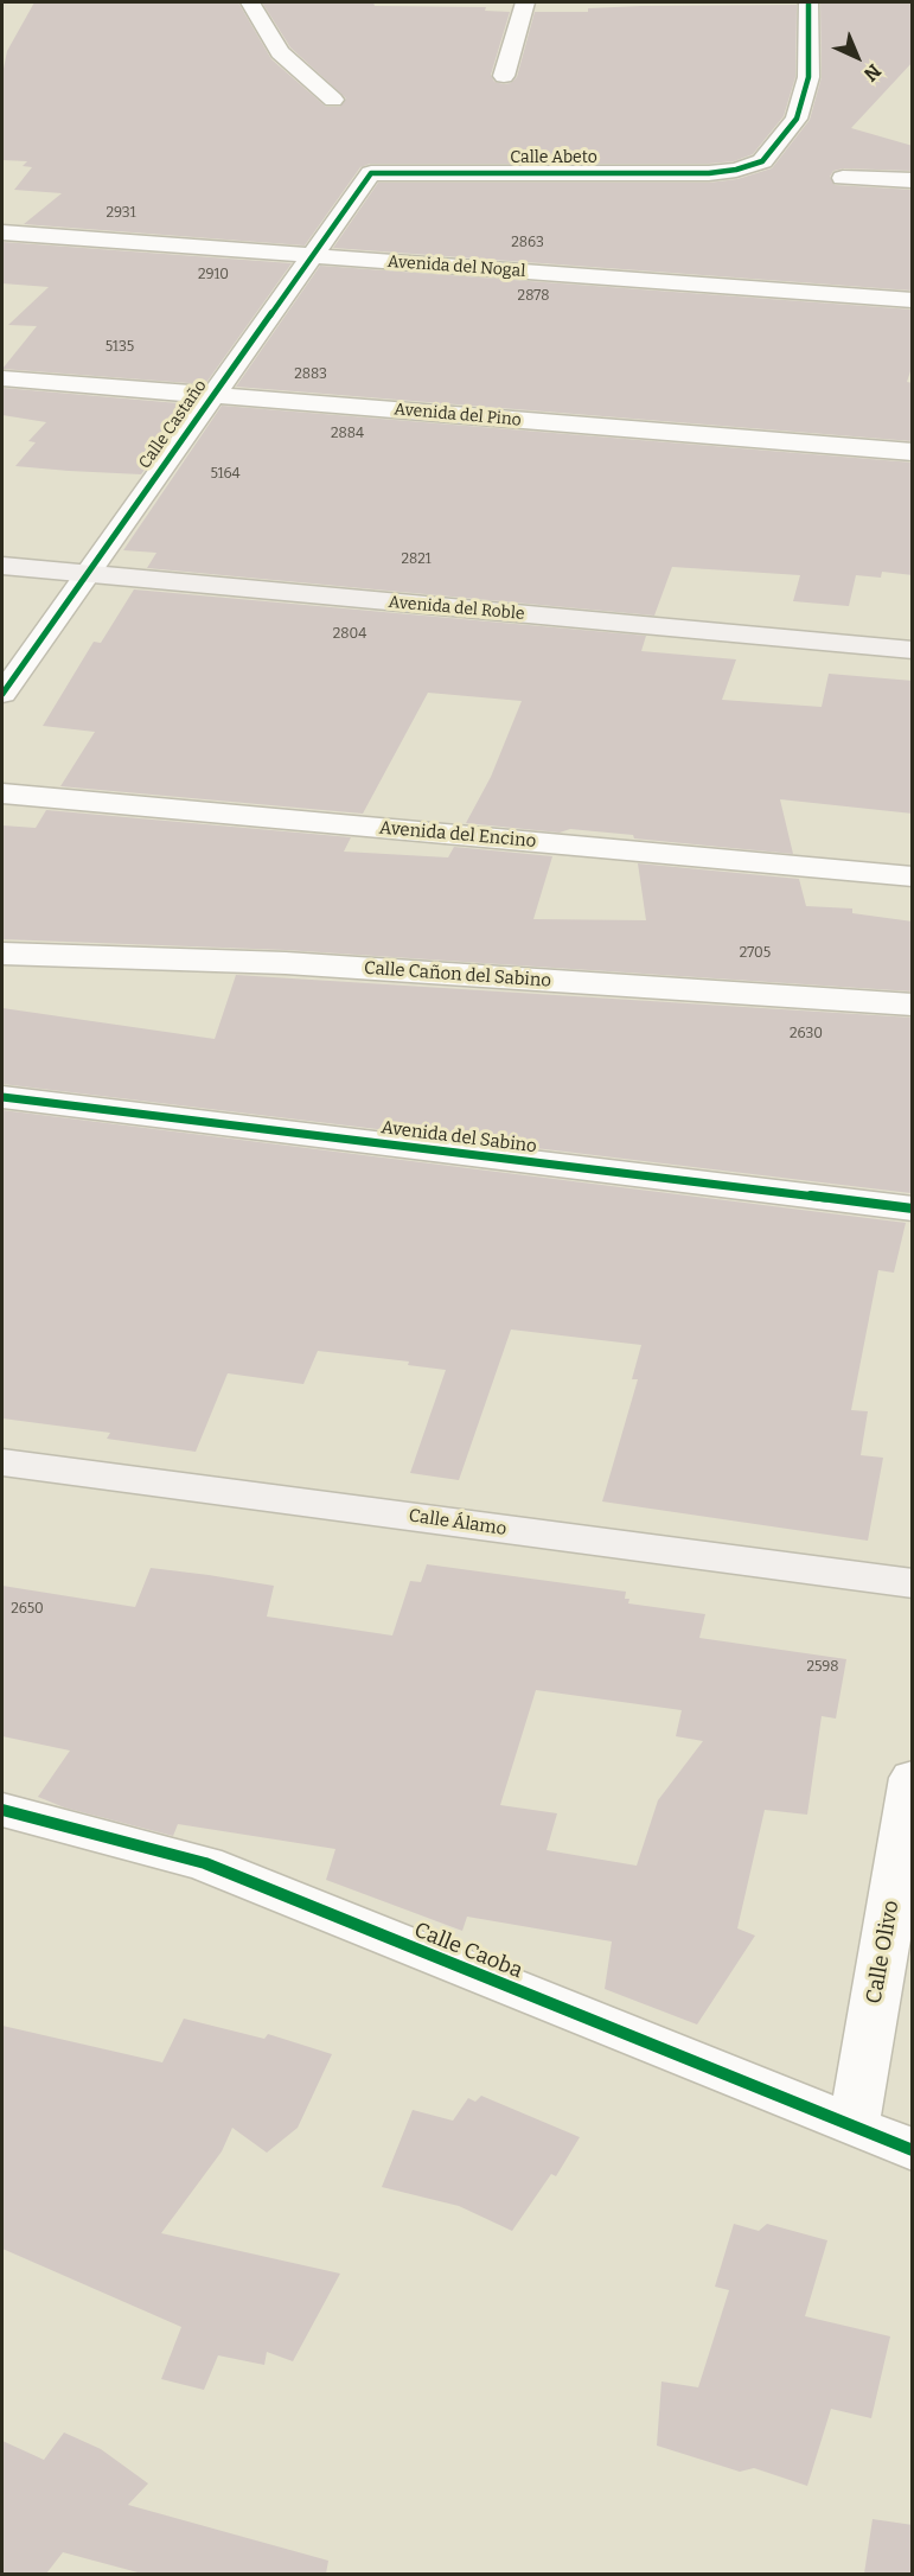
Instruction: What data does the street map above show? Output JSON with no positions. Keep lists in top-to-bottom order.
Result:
{
  "streets": {
    "street": [
      "Calle Abeto",
      "Avenida del Nogal",
      "Avenida del Pino",
      "Calle Castaño",
      "Avenida del Roble",
      "Avenida del Encino",
      "Calle Cañon del Sabino",
      "Avenida del Sabino",
      "Calle Álamo",
      "Calle Caoba",
      "Calle Olivo"
    ]
  },
  "crossings": [
    ["Calle Abeto", "Calle Castaño"],
    ["Avenida del Nogal", "Calle Castaño"],
    ["Avenida del Pino", "Calle Castaño"],
    ["Calle Castaño", "Avenida del Roble"],
    ["Calle Caoba", "Calle Olivo"]
  ],
  "house_numbers": [
    "2931",
    "2863",
    "2910",
    "2878",
    "5135",
    "2883",
    "2884",
    "5164",
    "2821",
    "2804",
    "2705",
    "2630",
    "2650",
    "2598"
  ],
  "north": "bottom right"
}
